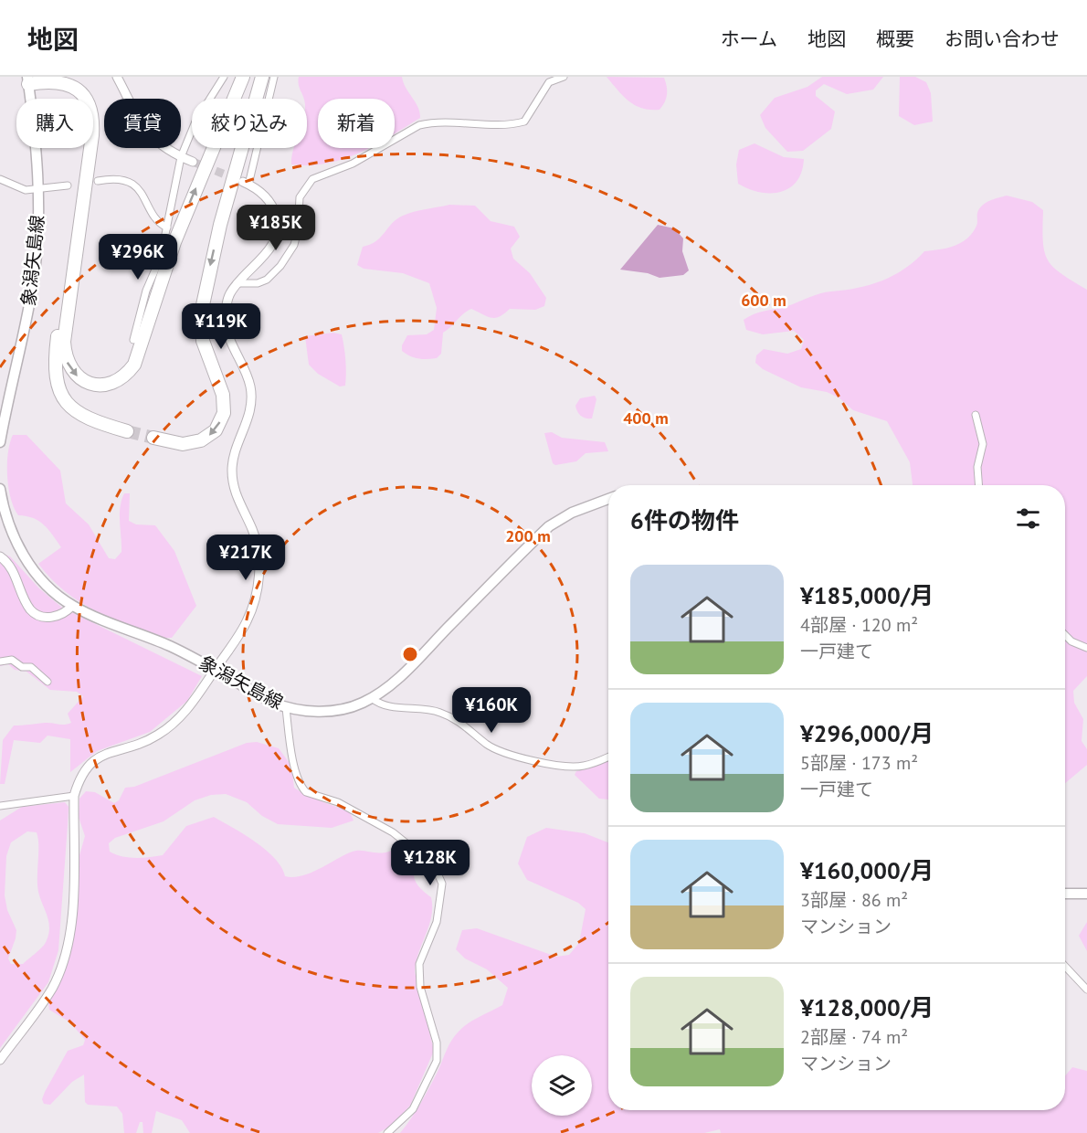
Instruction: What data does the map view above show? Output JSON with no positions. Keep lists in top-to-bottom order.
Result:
{
  "streets": {
    "main road": ["象潟矢島線"]
  },
  "page": {
    "header": "地図",
    "nav": [
      "ホーム",
      "地図",
      "概要",
      "お問い合わせ"
    ],
    "chip": [
      "購入",
      "賃貸",
      "絞り込み",
      "新着"
    ],
    "price": [
      "¥185K",
      "¥296K",
      "¥119K",
      "¥217K",
      "¥160K",
      "¥128K"
    ],
    "heading": "6件の物件",
    "list": [
      {
        "name": "¥185,000/月",
        "note": "4部屋 · 120 m² · 一戸建て"
      },
      {
        "name": "¥296,000/月",
        "note": "5部屋 · 173 m² · 一戸建て"
      },
      {
        "name": "¥160,000/月",
        "note": "3部屋 · 86 m² · マンション"
      },
      {
        "name": "¥128,000/月",
        "note": "2部屋 · 74 m² · マンション"
      }
    ]
  },
  "rings": ["600 m", "400 m", "200 m"]
}
